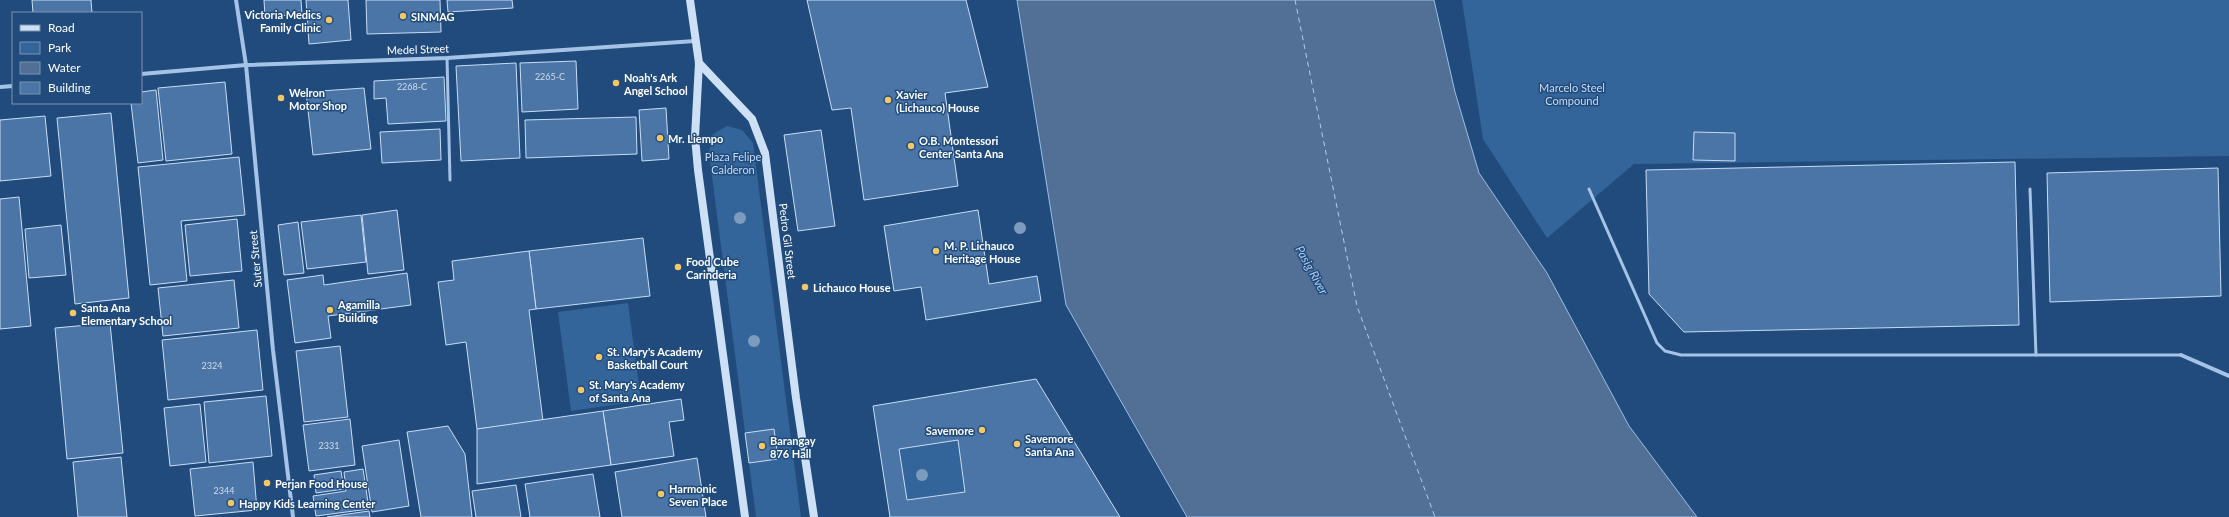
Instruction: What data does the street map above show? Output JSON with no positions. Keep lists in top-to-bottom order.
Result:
{
  "streets": {
    "main road": ["Pedro Gil Street"],
    "street": ["Medel Street", "Suter Street"]
  },
  "crossings": [
    ["Medel Street", "Suter Street"]
  ],
  "water": ["Pasig River"],
  "parks": ["Marcelo Steel Compound", "Plaza Felipe Calderon"],
  "places": [
    "SINMAG",
    "Victoria Medics Family Clinic",
    "Noah's Ark Angel School",
    "Welron Motor Shop",
    "Xavier (Lichauco) House",
    "Mr. Liempo",
    "O.B. Montessori Center Santa Ana",
    "M. P. Lichauco Heritage House",
    "Food Cube Carinderia",
    "Lichauco House",
    "Agamilla Building",
    "Santa Ana Elementary School",
    "St. Mary's Academy Basketball Court",
    "St. Mary's Academy of Santa Ana",
    "Savemore",
    "Savemore Santa Ana",
    "Barangay 876 Hall",
    "Perjan Food House",
    "Harmonic Seven Place",
    "Happy Kids Learning Center"
  ],
  "house_numbers": [
    "2265-C",
    "2268-C",
    "2324",
    "2331",
    "2344"
  ],
  "legend": [
    "Road",
    "Park",
    "Water",
    "Building"
  ]
}
